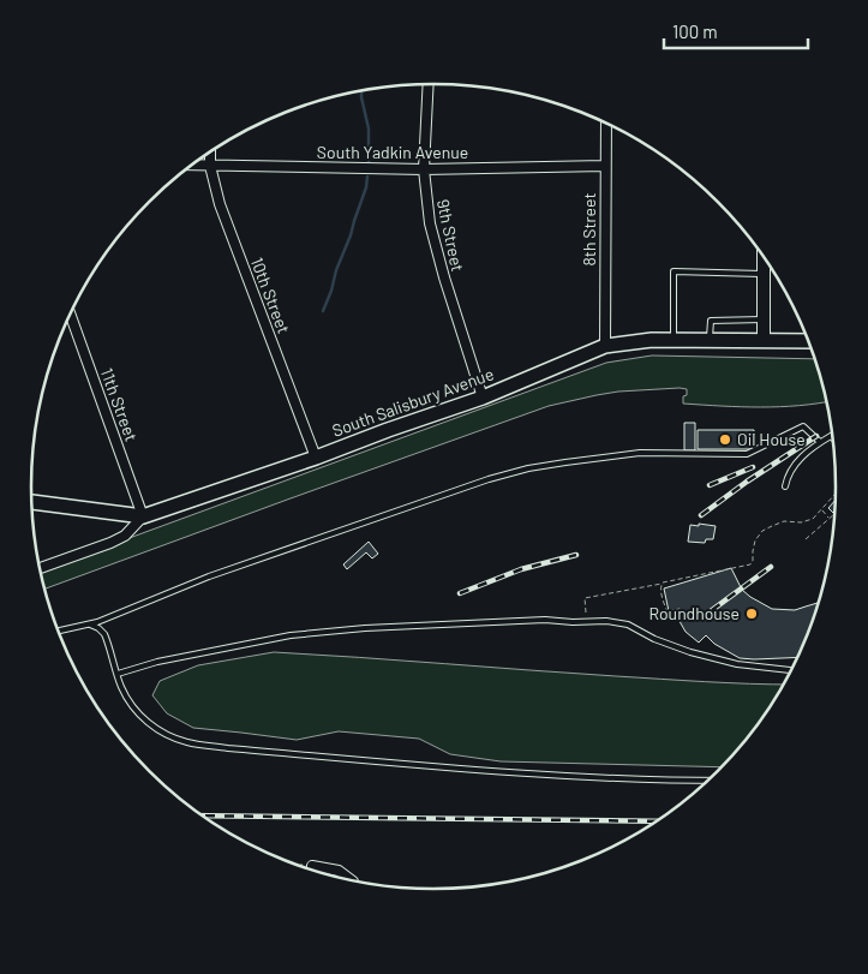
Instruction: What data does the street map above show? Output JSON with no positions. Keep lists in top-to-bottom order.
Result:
{
  "streets": {
    "main road": ["South Salisbury Avenue"],
    "street": [
      "South Yadkin Avenue",
      "8th Street",
      "9th Street",
      "10th Street",
      "11th Street"
    ]
  },
  "crossings": [
    ["South Yadkin Avenue", "8th Street"],
    ["South Yadkin Avenue", "9th Street"],
    ["South Yadkin Avenue", "10th Street"],
    ["8th Street", "South Salisbury Avenue"],
    ["9th Street", "South Salisbury Avenue"],
    ["10th Street", "South Salisbury Avenue"],
    ["South Salisbury Avenue", "11th Street"]
  ],
  "places": ["Oil House", "Roundhouse"],
  "scale_bar": "100 m"
}
